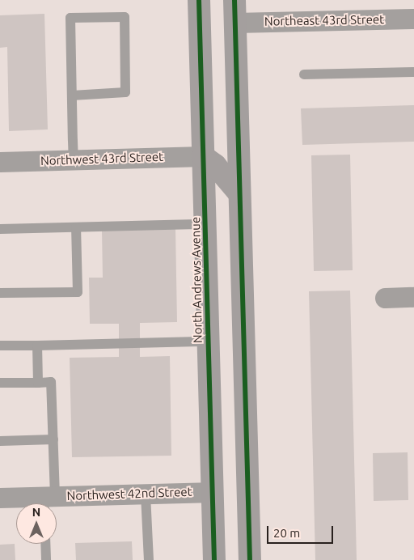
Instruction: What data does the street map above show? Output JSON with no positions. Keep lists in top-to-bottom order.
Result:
{
  "streets": {
    "main road": ["North Andrews Avenue"],
    "street": ["Northeast 43rd Street", "Northwest 43rd Street", "Northwest 42nd Street"]
  },
  "crossings": [
    ["Northwest 43rd Street", "North Andrews Avenue"],
    ["North Andrews Avenue", "Northwest 42nd Street"]
  ],
  "scale_bar": "20 m",
  "north": "top"
}
